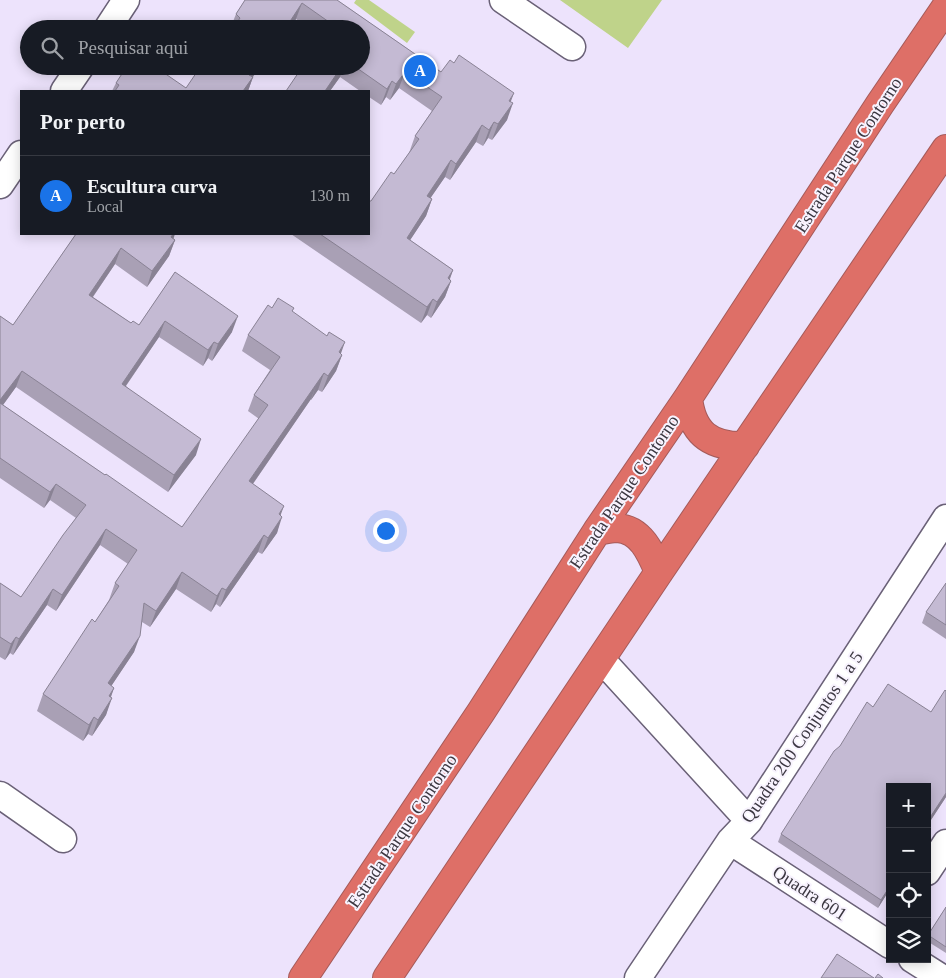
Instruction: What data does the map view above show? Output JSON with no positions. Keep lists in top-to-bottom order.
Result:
{
  "streets": {
    "highway": ["Estrada Parque Contorno"],
    "street": ["Quadra 200 Conjuntos 1 a 5", "Quadra 601"]
  },
  "crossings": [
    ["Quadra 200 Conjuntos 1 a 5", "Quadra 601"]
  ],
  "page": {
    "search": "Pesquisar aqui",
    "pins": "A",
    "heading": "Por perto",
    "list": [
      {
        "mark": "A",
        "name": "Escultura curva",
        "note": "Local",
        "value": "130 m"
      }
    ],
    "map_buttons": ["+", "−"]
  }
}
